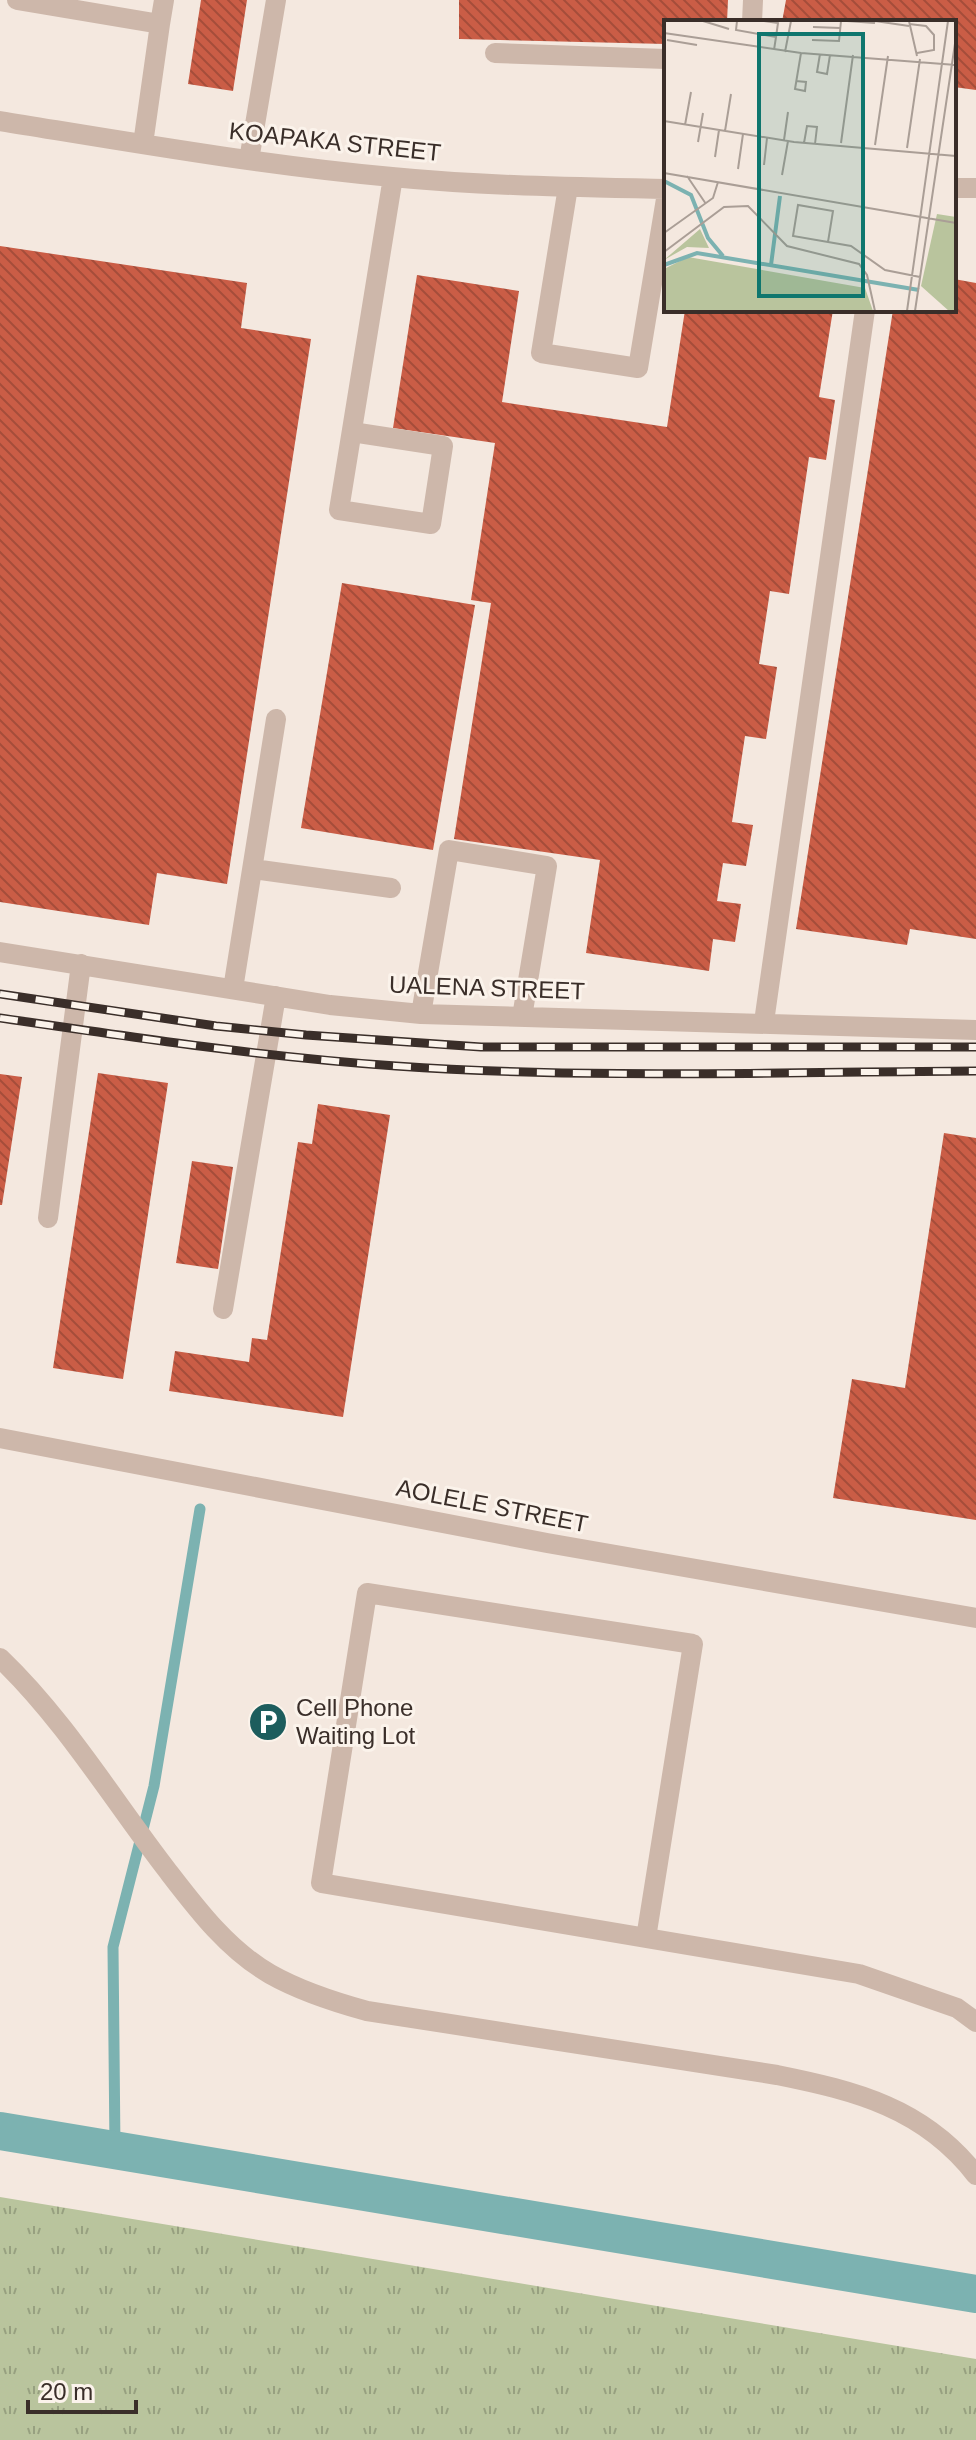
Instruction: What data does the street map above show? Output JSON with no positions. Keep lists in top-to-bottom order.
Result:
{
  "streets": {
    "street": ["KOAPAKA STREET", "UALENA STREET", "AOLELE STREET"]
  },
  "places": {
    "parking": ["Cell Phone Waiting Lot"]
  },
  "scale_bar": "20 m"
}
